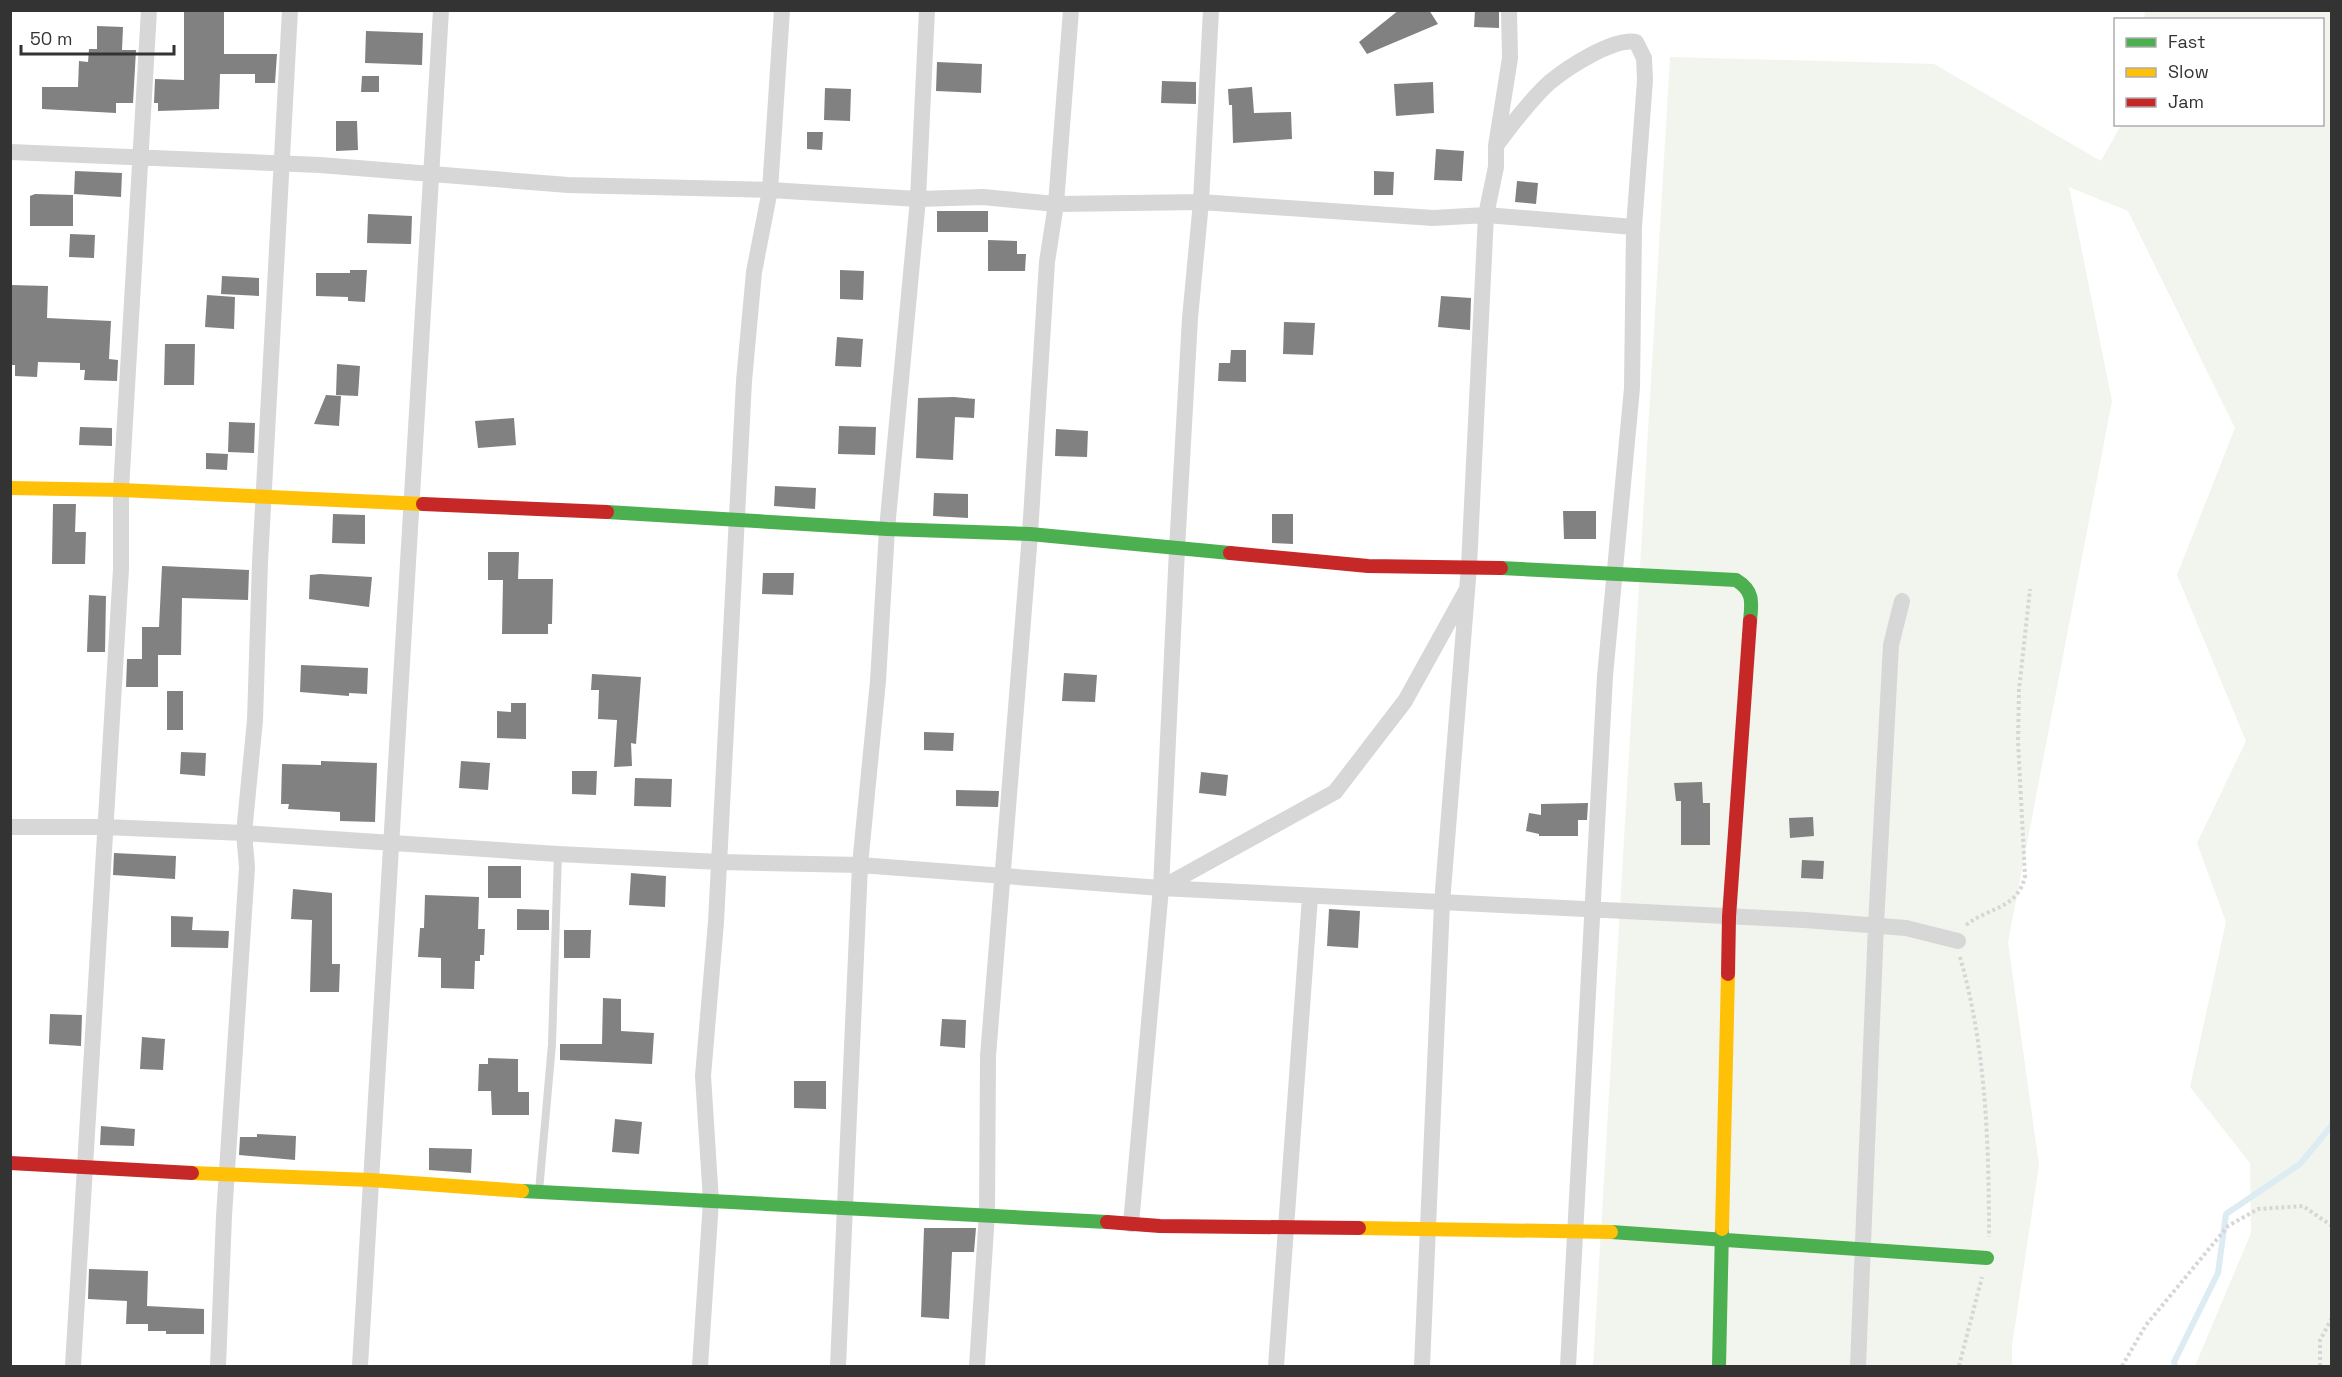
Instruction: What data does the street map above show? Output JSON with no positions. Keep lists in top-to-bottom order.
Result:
{
  "legend": ["Fast", "Slow", "Jam"],
  "scale_bar": "50 m"
}
